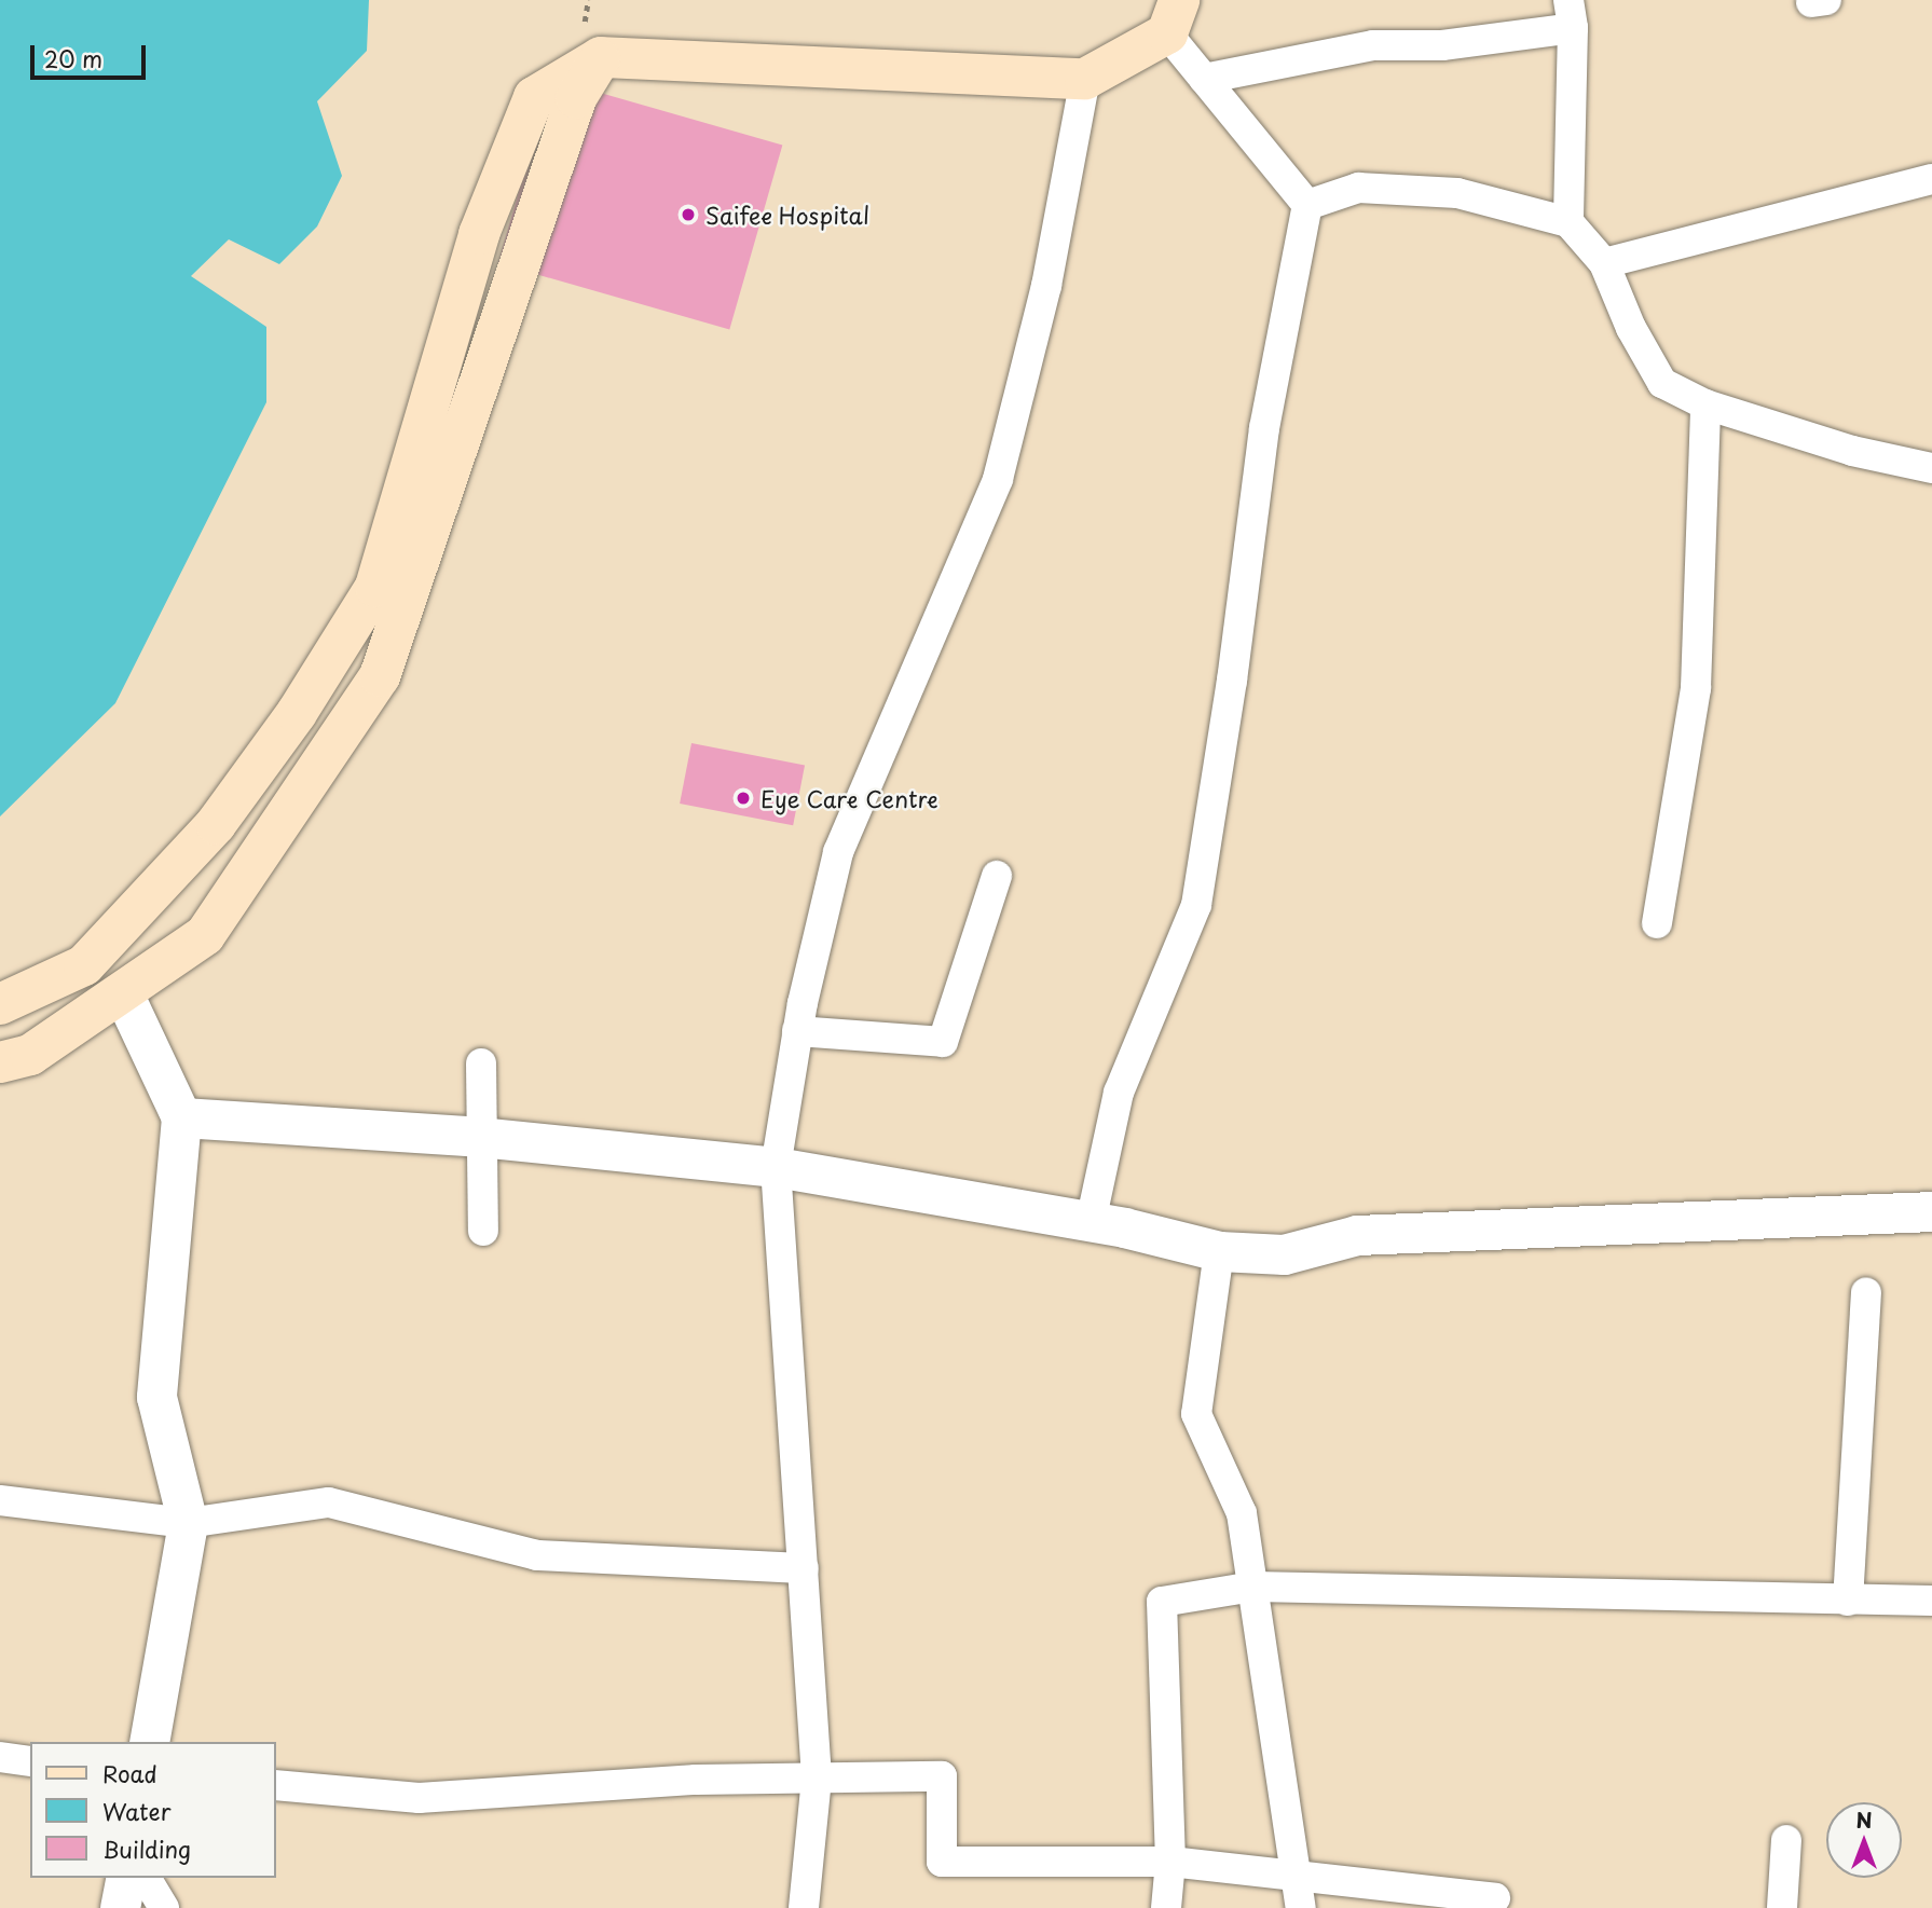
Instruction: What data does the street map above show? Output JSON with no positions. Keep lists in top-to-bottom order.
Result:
{
  "places": ["Saifee Hospital", "Eye Care Centre"],
  "legend": ["Road", "Water", "Building"],
  "scale_bar": "20 m",
  "north": "top"
}
